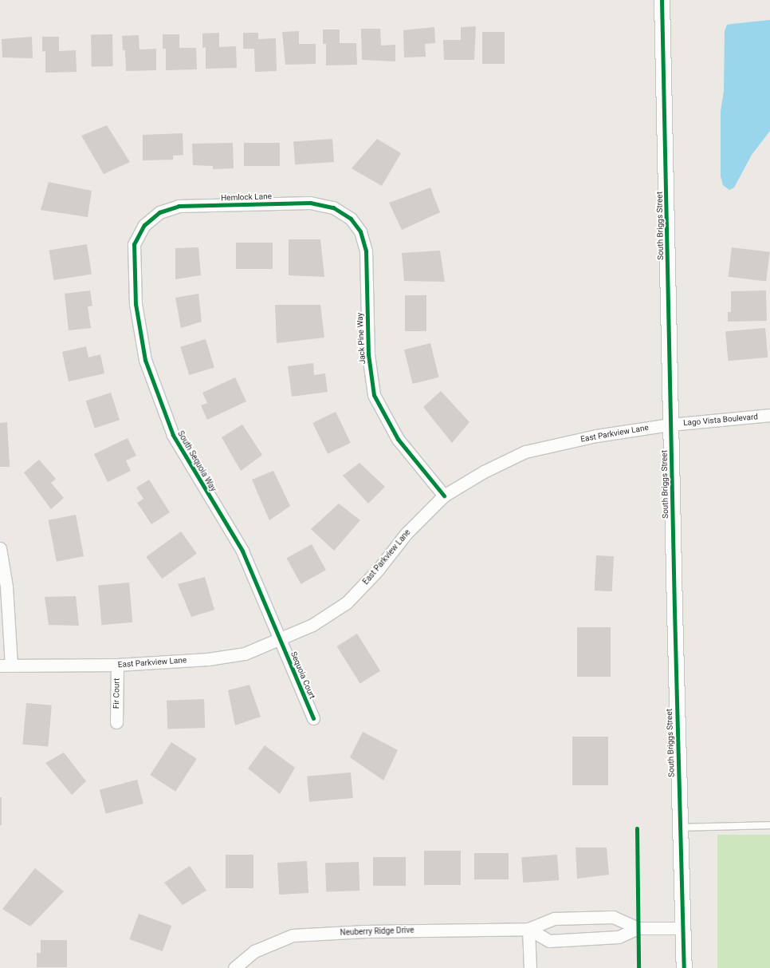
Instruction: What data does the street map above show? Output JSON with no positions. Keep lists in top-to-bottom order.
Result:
{
  "streets": {
    "street": [
      "Hemlock Lane",
      "South Briggs Street",
      "Jack Pine Way",
      "Lago Vista Boulevard",
      "East Parkview Lane",
      "South Sequoia Way",
      "Sequoia Court",
      "Fir Court",
      "Neuberry Ridge Drive"
    ]
  },
  "crossings": [
    ["Hemlock Lane", "Jack Pine Way"],
    ["Hemlock Lane", "South Sequoia Way"],
    ["South Briggs Street", "Lago Vista Boulevard"],
    ["South Briggs Street", "East Parkview Lane"],
    ["South Briggs Street", "Neuberry Ridge Drive"],
    ["Jack Pine Way", "East Parkview Lane"],
    ["Lago Vista Boulevard", "East Parkview Lane"],
    ["East Parkview Lane", "South Sequoia Way"],
    ["East Parkview Lane", "Sequoia Court"],
    ["East Parkview Lane", "Fir Court"],
    ["South Sequoia Way", "Sequoia Court"]
  ]
}
